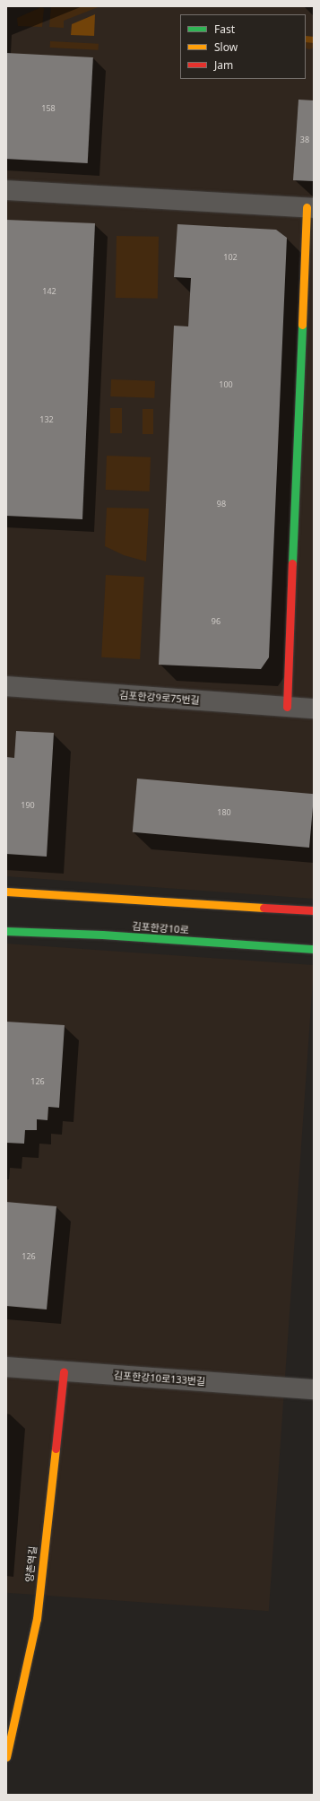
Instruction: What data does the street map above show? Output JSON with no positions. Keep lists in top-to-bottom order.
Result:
{
  "streets": {
    "street": [
      "김포한강9로75번길",
      "김포한강10로",
      "김포한강10로133번길",
      "양촌역길"
    ]
  },
  "crossings": [
    ["김포한강10로133번길", "양촌역길"]
  ],
  "house_numbers": [
    "158",
    "38",
    "102",
    "142",
    "100",
    "132",
    "98",
    "96",
    "190",
    "180",
    "126",
    "126"
  ],
  "legend": ["Fast", "Slow", "Jam"]
}
